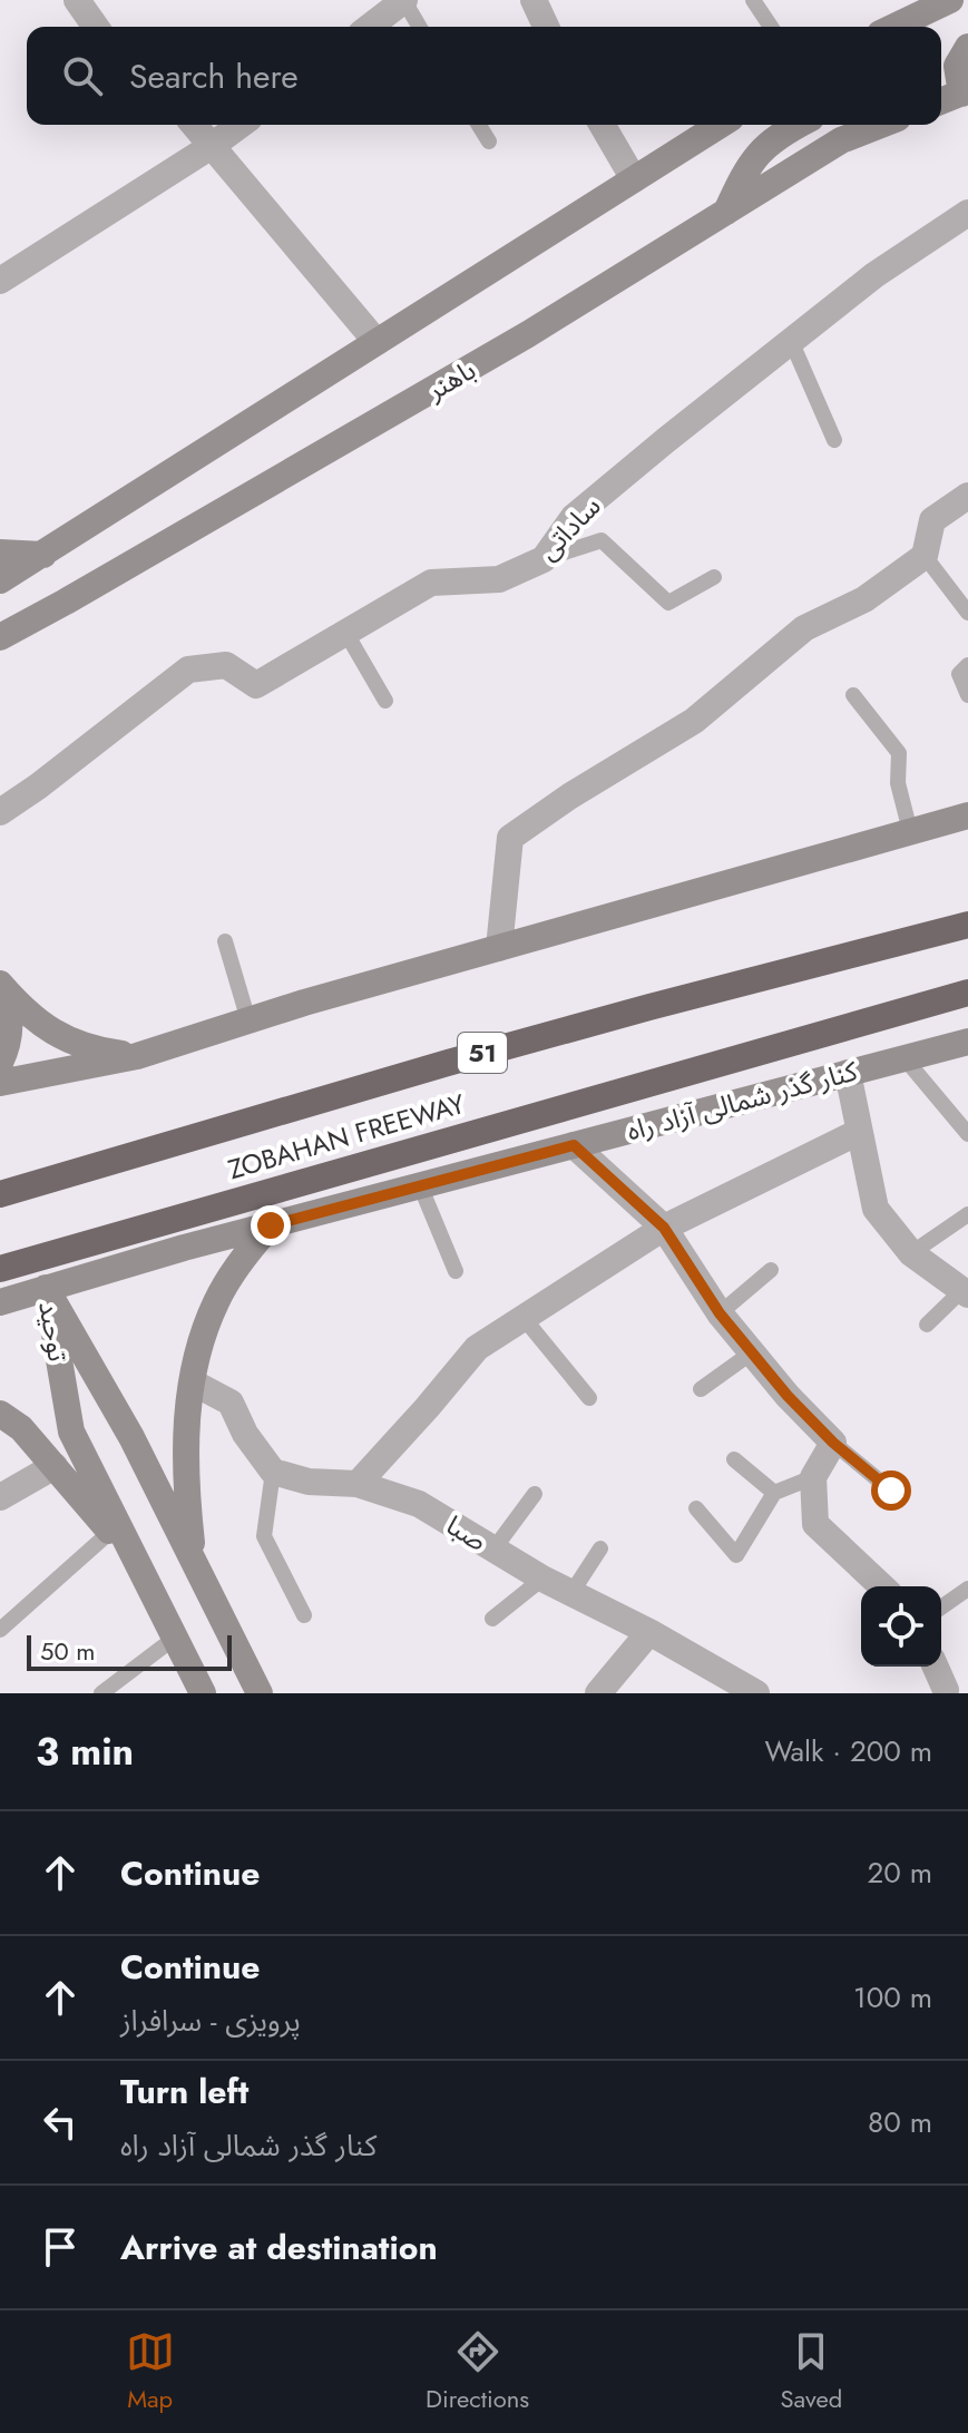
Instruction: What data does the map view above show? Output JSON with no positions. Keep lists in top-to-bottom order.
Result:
{
  "streets": {
    "highway": ["51", "ZOBAHAN FREEWAY"],
    "main road": ["باهنر", "کنار گذر شمالی آزاد راه", "توحید"],
    "street": ["ساداتی", "صبا"]
  },
  "crossings": [
    ["کنار گذر شمالی آزاد راه", "توحید"]
  ],
  "scale_bar": "50 m",
  "page": {
    "search": "Search here",
    "scale": "50 m",
    "heading": ["3 min", "Walk · 200 m"],
    "list": [
      ["Continue", "20 m"],
      ["Continue", "پرویزی - سرافراز", "100 m"],
      ["Turn left", "کنار گذر شمالی آزاد راه", "80 m"],
      "Arrive at destination"
    ],
    "nav": ["Map", "Directions", "Saved"]
  }
}
